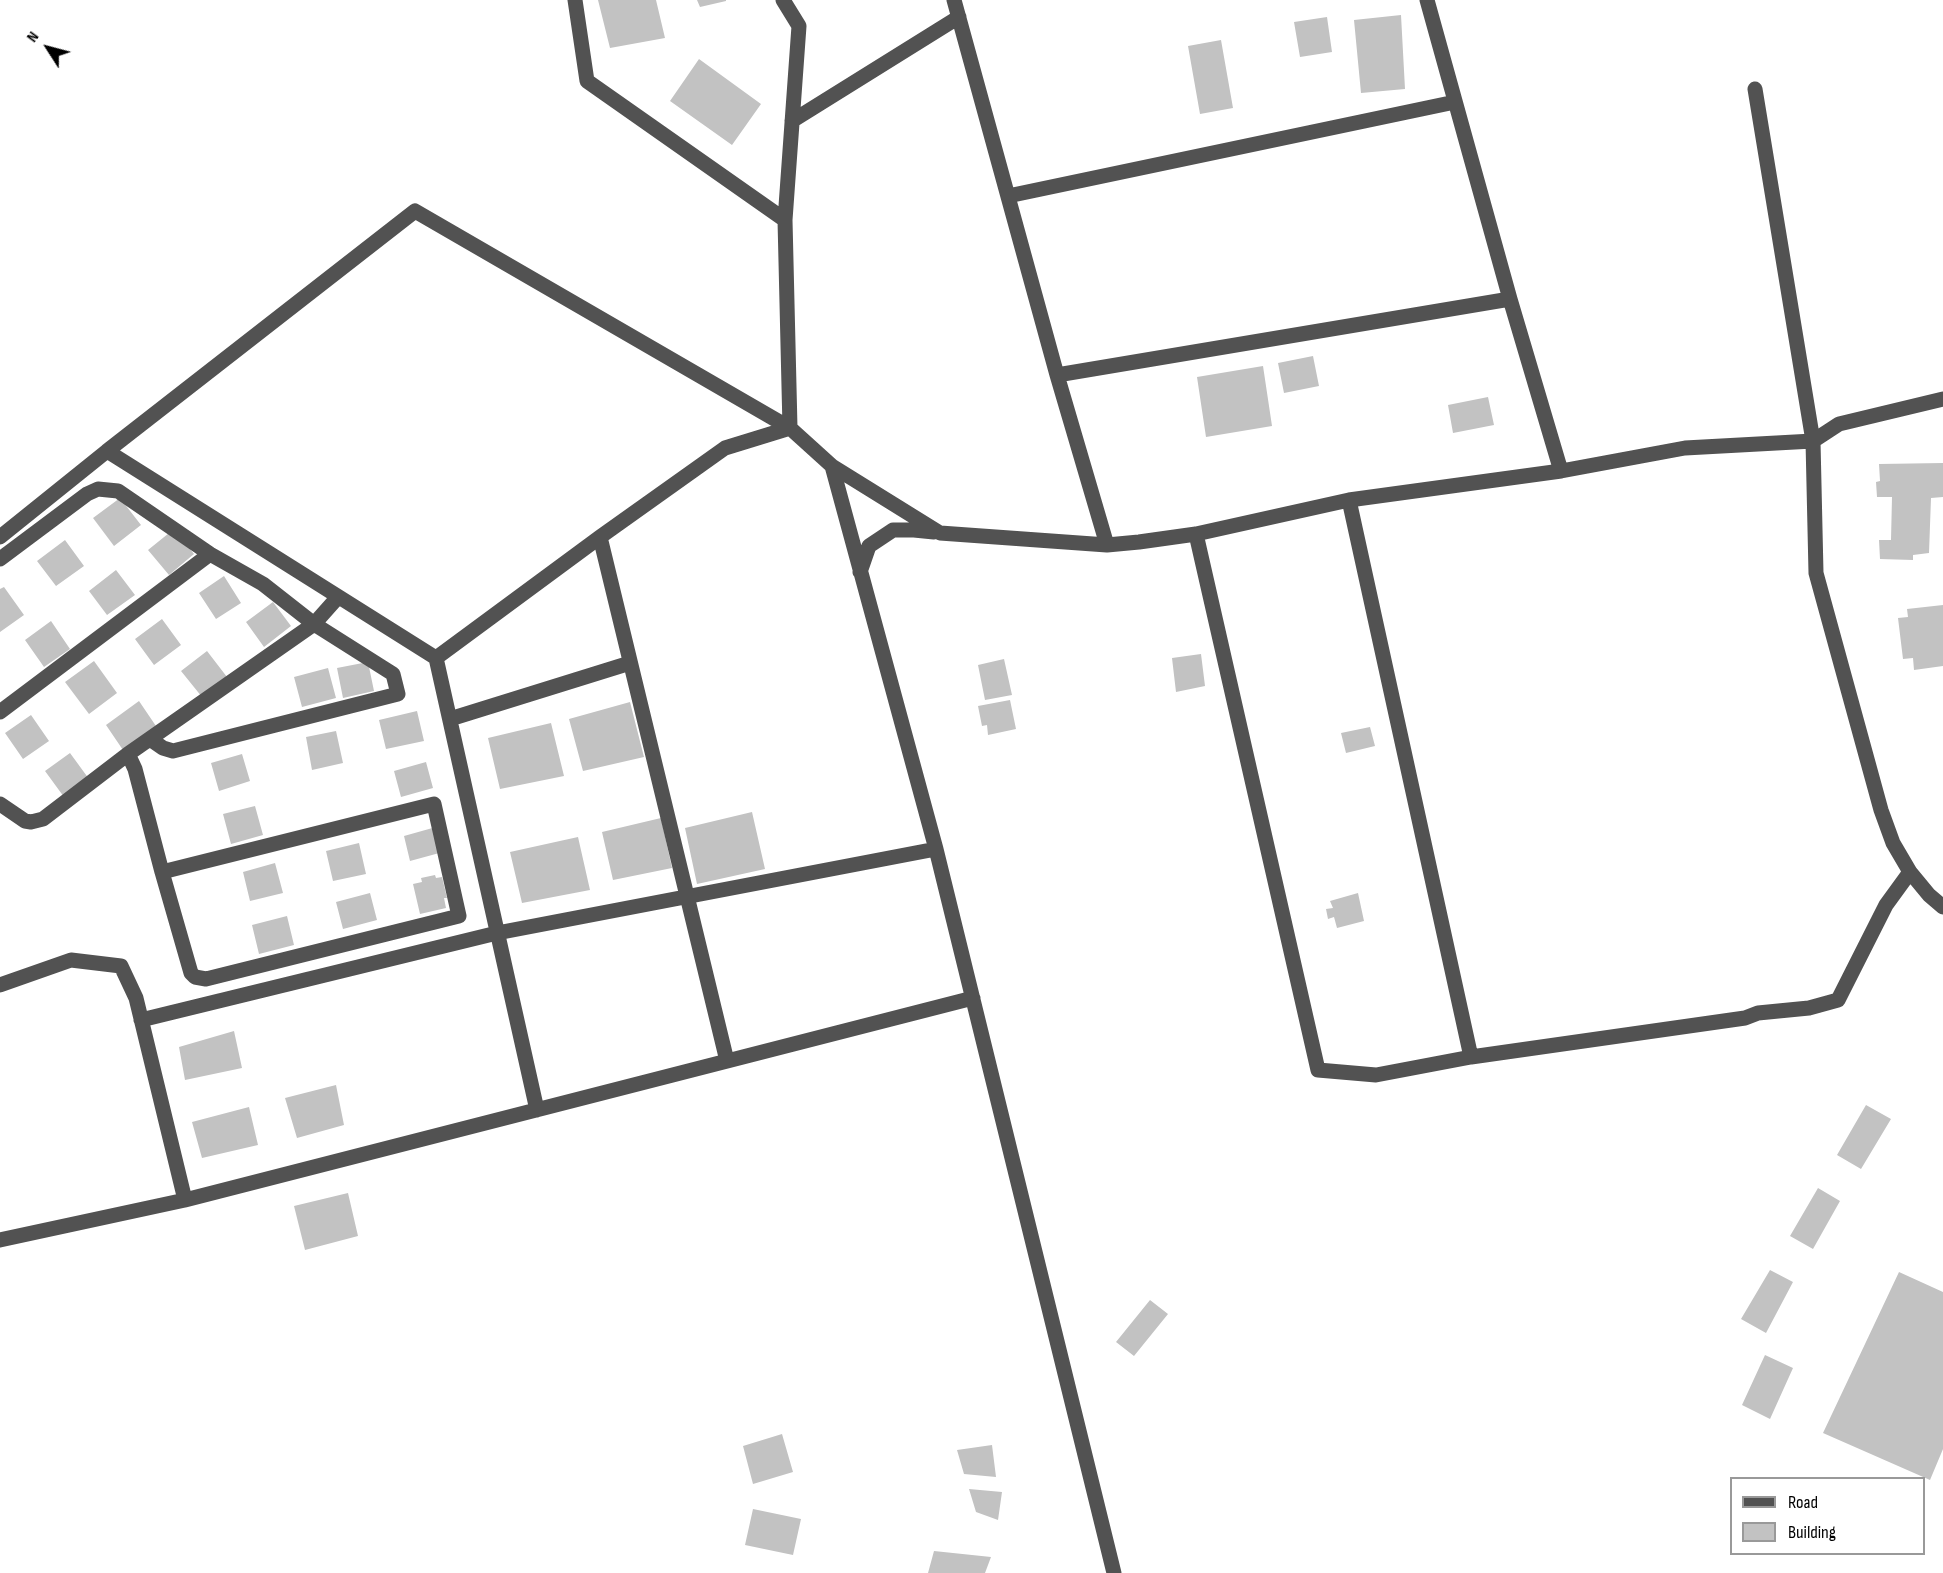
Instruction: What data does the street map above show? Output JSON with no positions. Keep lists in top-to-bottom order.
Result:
{
  "legend": ["Road", "Building"],
  "north": "top left"
}
